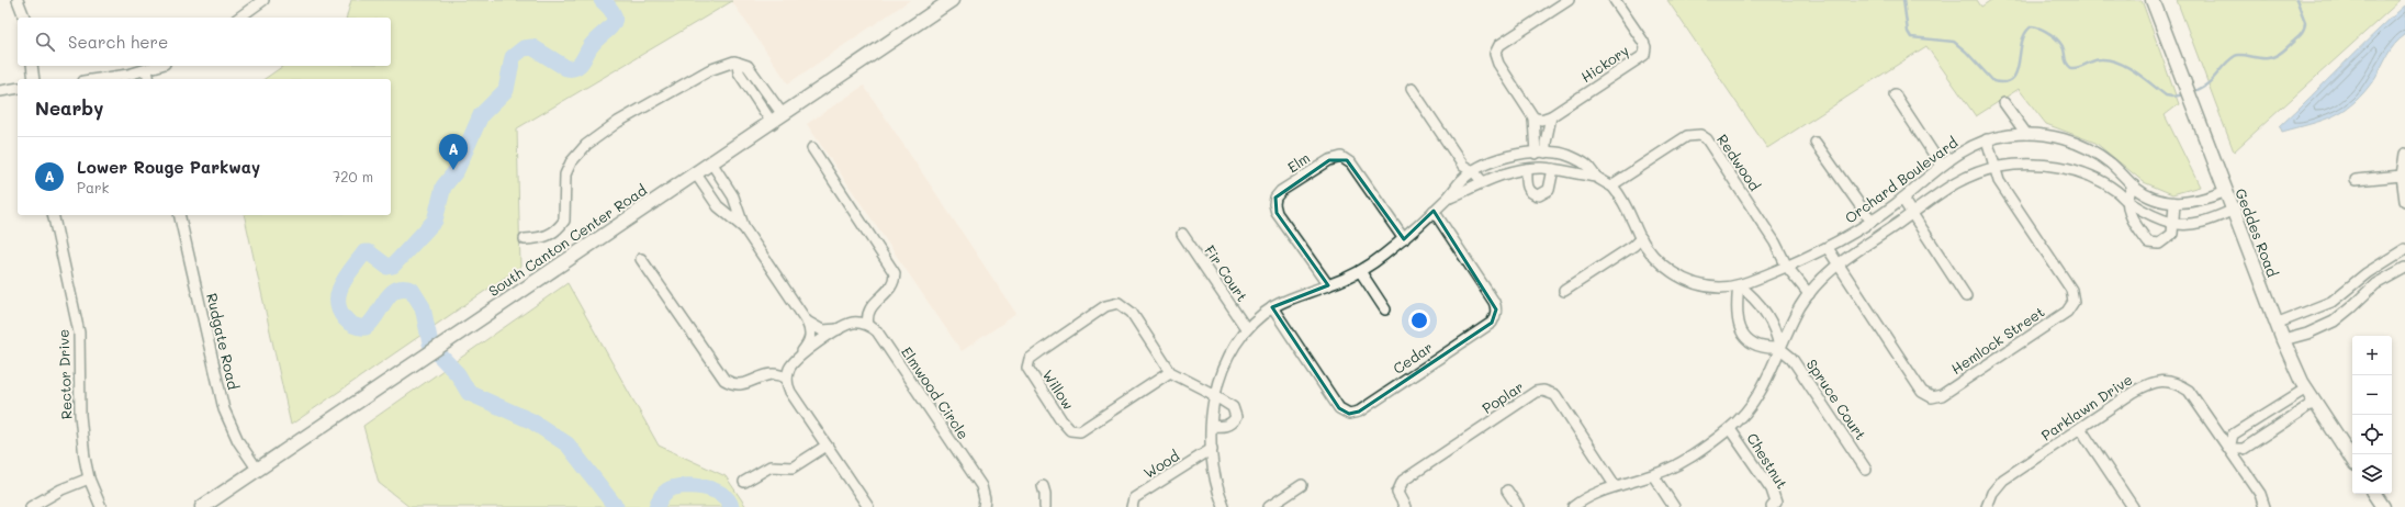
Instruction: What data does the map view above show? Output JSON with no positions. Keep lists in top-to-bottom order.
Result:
{
  "streets": {
    "main road": ["Geddes Road", "South Canton Center Road"],
    "street": [
      "Hickory",
      "Elm",
      "Redwood",
      "Orchard Boulevard",
      "Fir Court",
      "Hemlock Street",
      "Rudgate Road",
      "Cedar",
      "Rector Drive",
      "Willow",
      "Elmwood Circle",
      "Poplar",
      "Spruce Court",
      "Parklawn Drive",
      "Chestnut",
      "Wood"
    ]
  },
  "crossings": [
    ["Elm", "Orchard Boulevard"],
    ["Redwood", "Orchard Boulevard"],
    ["Orchard Boulevard", "Geddes Road"],
    ["Orchard Boulevard", "Fir Court"],
    ["Orchard Boulevard", "Hemlock Street"],
    ["Orchard Boulevard", "Cedar"],
    ["Orchard Boulevard", "Willow"],
    ["Orchard Boulevard", "Wood"],
    ["South Canton Center Road", "Rudgate Road"]
  ],
  "page": {
    "search": "Search here",
    "heading": "Nearby",
    "pins": "A",
    "list": [
      {
        "mark": "A",
        "name": "Lower Rouge Parkway",
        "note": "Park",
        "value": "720 m"
      }
    ],
    "map_buttons": ["+", "−"]
  }
}
